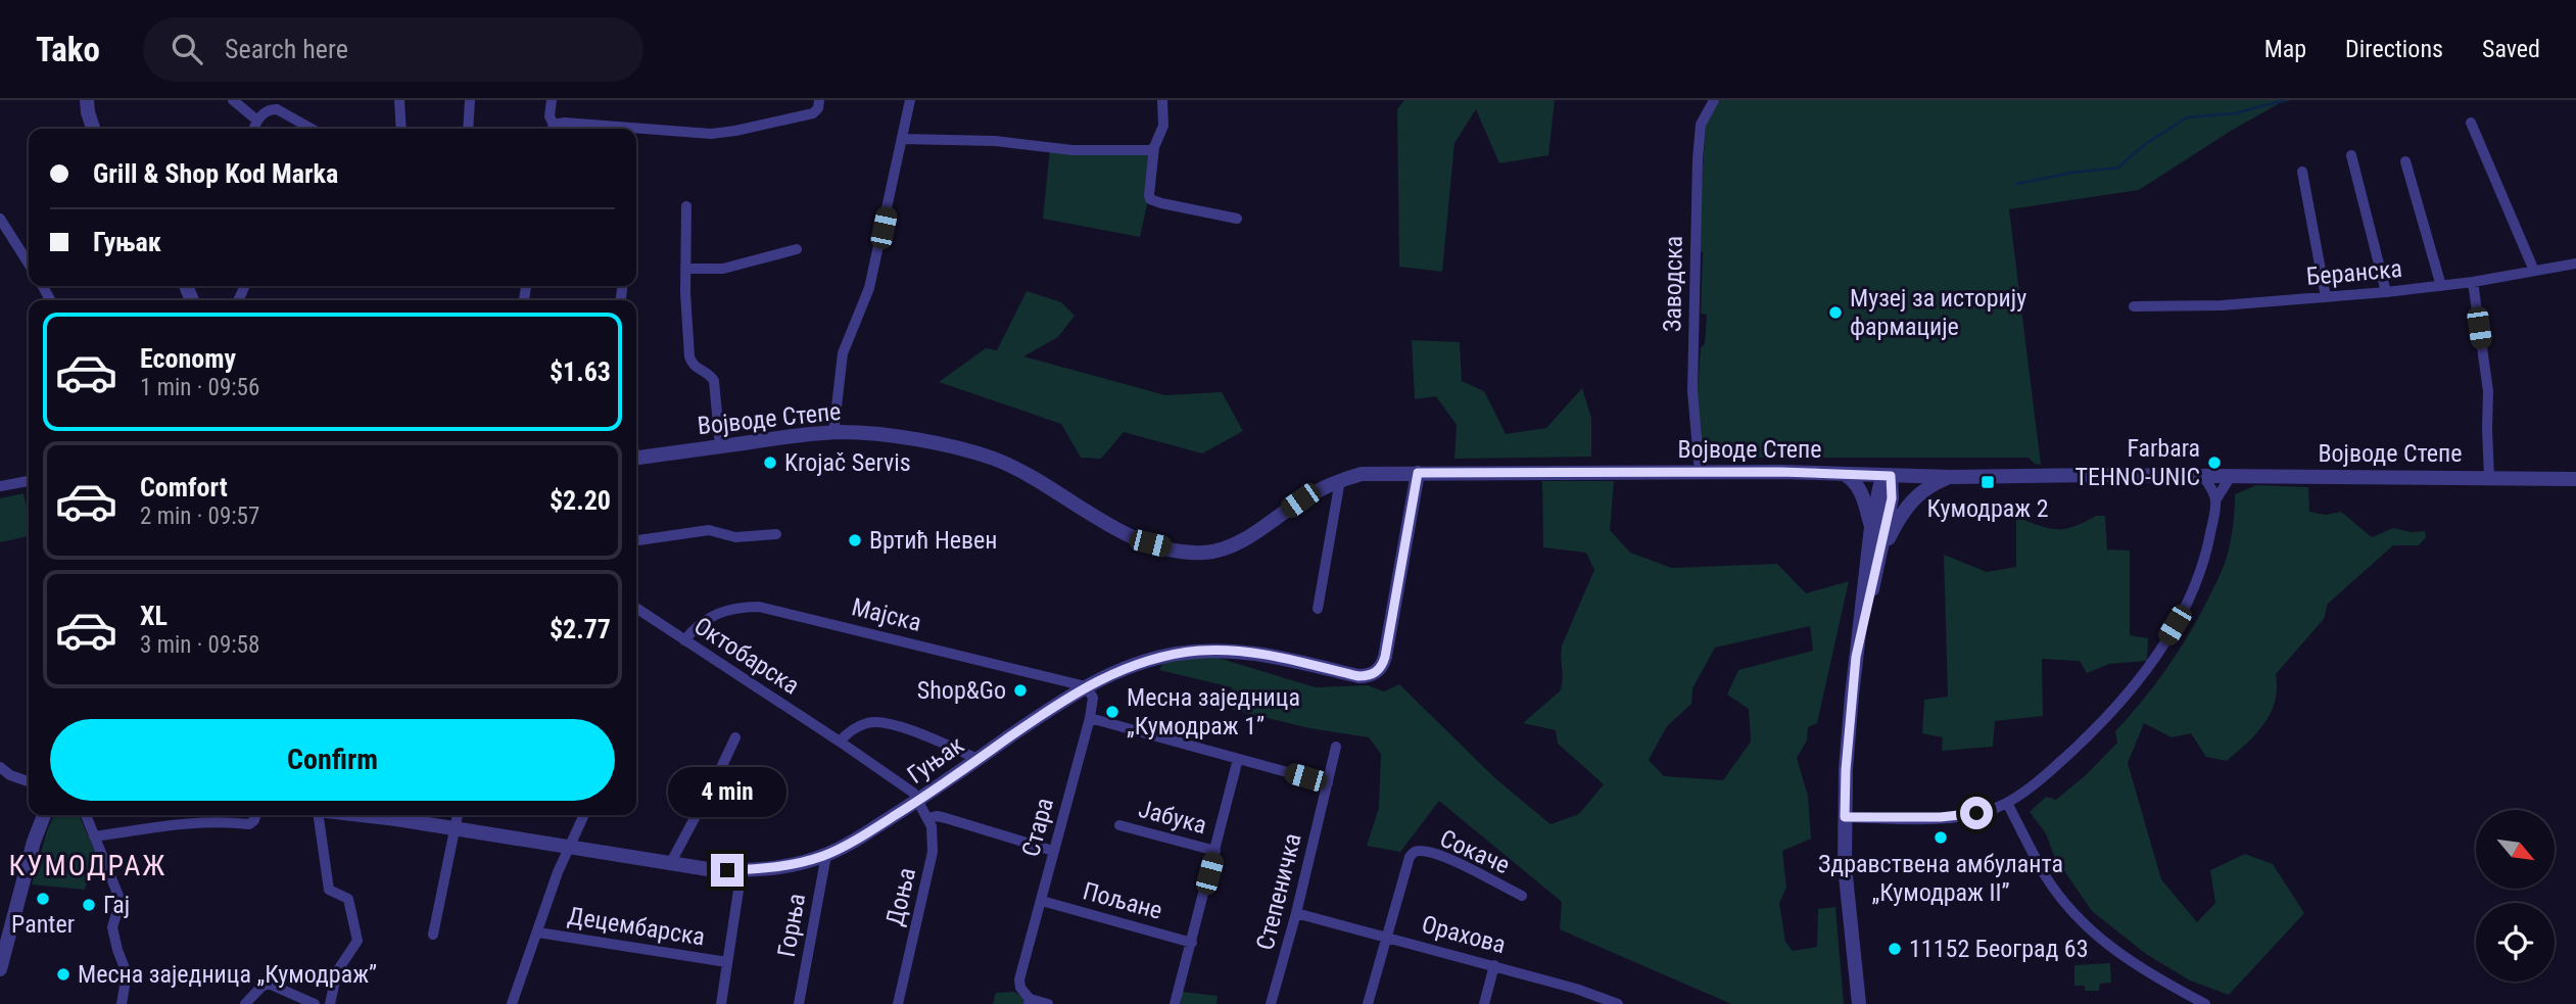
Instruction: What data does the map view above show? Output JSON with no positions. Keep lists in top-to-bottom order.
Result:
{
  "streets": {
    "street": [
      "Беранска",
      "Заводска",
      "Војводе Степе",
      "Мајска",
      "Октобарска",
      "Гуњак",
      "Јабука",
      "Стара",
      "Сокаче",
      "Степеничка",
      "Доња",
      "Пољане",
      "Горња",
      "Децембарска",
      "Орахова"
    ]
  },
  "crossings": [
    ["Заводска", "Војводе Степе"],
    ["Војводе Степе", "Гуњак"],
    ["Мајска", "Октобарска"],
    ["Мајска", "Гуњак"],
    ["Мајска", "Стара"],
    ["Октобарска", "Гуњак"],
    ["Октобарска", "Доња"],
    ["Гуњак", "Стара"],
    ["Гуњак", "Доња"],
    ["Гуњак", "Горња"],
    ["Стара", "Пољане"],
    ["Сокаче", "Орахова"],
    ["Степеничка", "Орахова"]
  ],
  "districts": ["КУМОДРАЖ"],
  "places": {
    "other": [
      "Музеј за историју фармације",
      "Krojač Servis",
      "Farbara TEHNO-UNIC",
      "Вртић Невен",
      "Shop&Go",
      "Месна заједница „Кумодраж 1”",
      "Здравствена амбуланта „Кумодраж II”",
      "Panter",
      "Гај",
      "11152 Београд 63",
      "Месна заједница „Кумодраж”"
    ],
    "transit": ["Кумодраж 2"]
  },
  "north": "bottom right",
  "page": {
    "header": "Tako",
    "search": "Search here",
    "nav": ["Map", "Directions", "Saved"],
    "banner": ["Grill & Shop Kod Marka", "Гуњак"],
    "list": [
      {
        "name": "Economy",
        "note": "1 min · 09:56",
        "value": "$1.63"
      },
      {
        "name": "Comfort",
        "note": "2 min · 09:57",
        "value": "$2.20"
      },
      {
        "name": "XL",
        "note": "3 min · 09:58",
        "value": "$2.77"
      }
    ],
    "buttons": "Confirm",
    "bubble": "4 min"
  }
}
